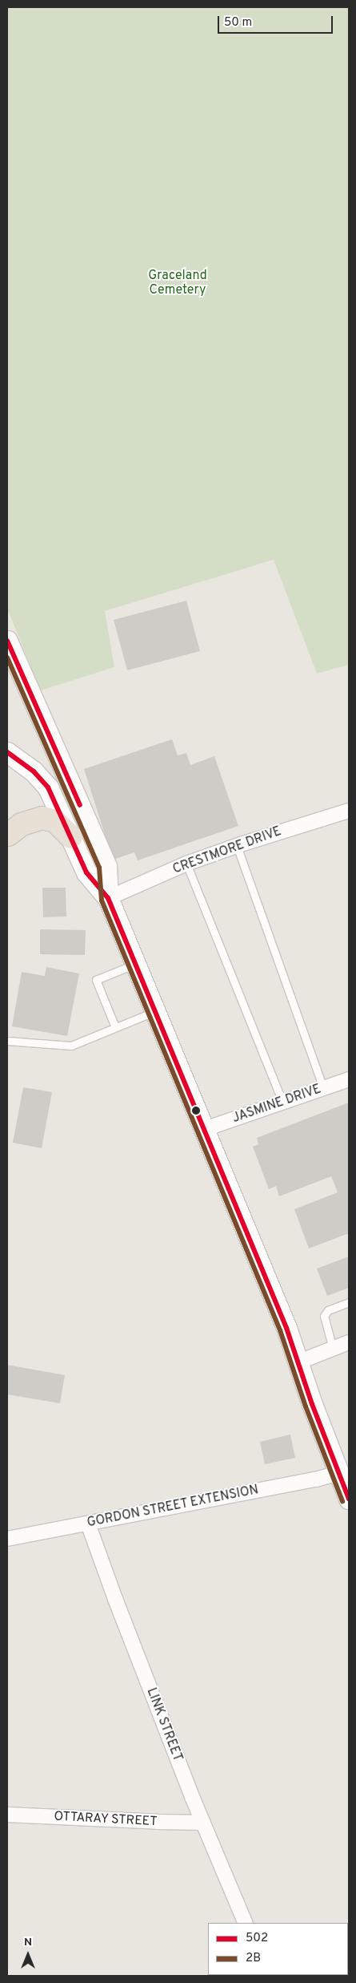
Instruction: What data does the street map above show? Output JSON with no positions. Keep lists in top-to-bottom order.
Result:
{
  "streets": {
    "street": [
      "CRESTMORE DRIVE",
      "JASMINE DRIVE",
      "GORDON STREET EXTENSION",
      "LINK STREET",
      "OTTARAY STREET"
    ]
  },
  "crossings": [
    ["GORDON STREET EXTENSION", "LINK STREET"],
    ["LINK STREET", "OTTARAY STREET"]
  ],
  "parks": ["Graceland Cemetery"],
  "lines": ["transit line 502", "transit line 2B"],
  "legend": ["502", "2B"],
  "scale_bar": "50 m",
  "north": "top"
}
